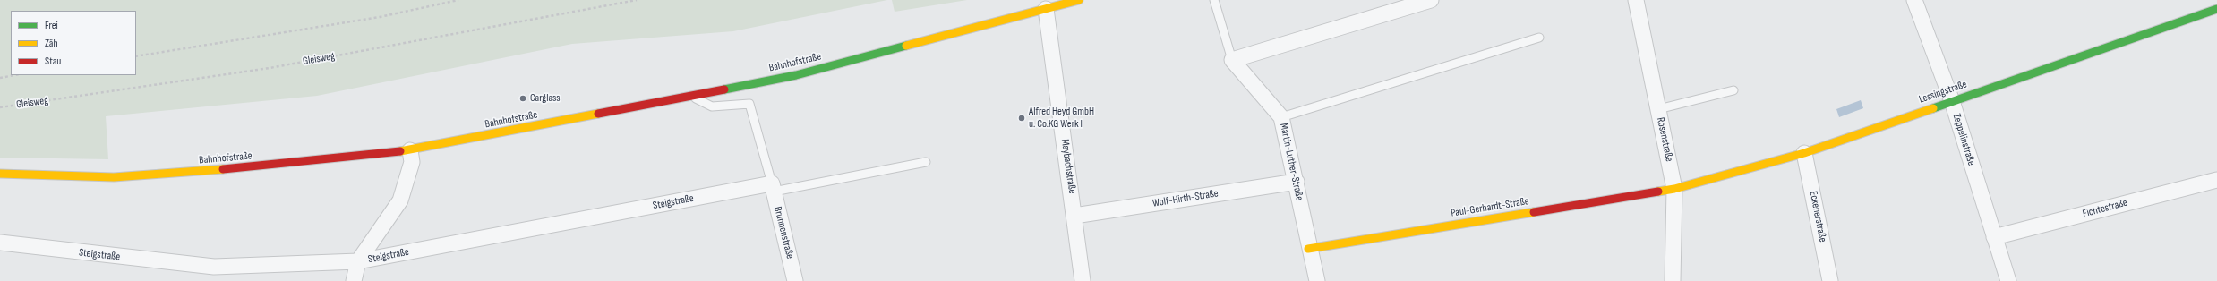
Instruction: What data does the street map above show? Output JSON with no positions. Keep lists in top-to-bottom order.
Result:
{
  "streets": {
    "street": [
      "Bahnhofstraße",
      "Lessingstraße",
      "Rosenstraße",
      "Zeppelinstraße",
      "Martin-Luther-Straße",
      "Maybachstraße",
      "Wolf-Hirth-Straße",
      "Steigstraße",
      "Paul-Gerhardt-Straße",
      "Fichtestraße",
      "Eckenerstraße",
      "Brunnenstraße"
    ],
    "path": ["Gleisweg"]
  },
  "crossings": [
    ["Bahnhofstraße", "Maybachstraße"],
    ["Lessingstraße", "Rosenstraße"],
    ["Lessingstraße", "Zeppelinstraße"],
    ["Lessingstraße", "Paul-Gerhardt-Straße"],
    ["Lessingstraße", "Eckenerstraße"],
    ["Rosenstraße", "Paul-Gerhardt-Straße"],
    ["Zeppelinstraße", "Fichtestraße"],
    ["Martin-Luther-Straße", "Wolf-Hirth-Straße"],
    ["Martin-Luther-Straße", "Paul-Gerhardt-Straße"],
    ["Maybachstraße", "Wolf-Hirth-Straße"],
    ["Steigstraße", "Brunnenstraße"]
  ],
  "places": ["Carglass", "Alfred Heyd GmbH u. Co.KG Werk I"],
  "legend": ["Frei", "Zäh", "Stau"]
}
